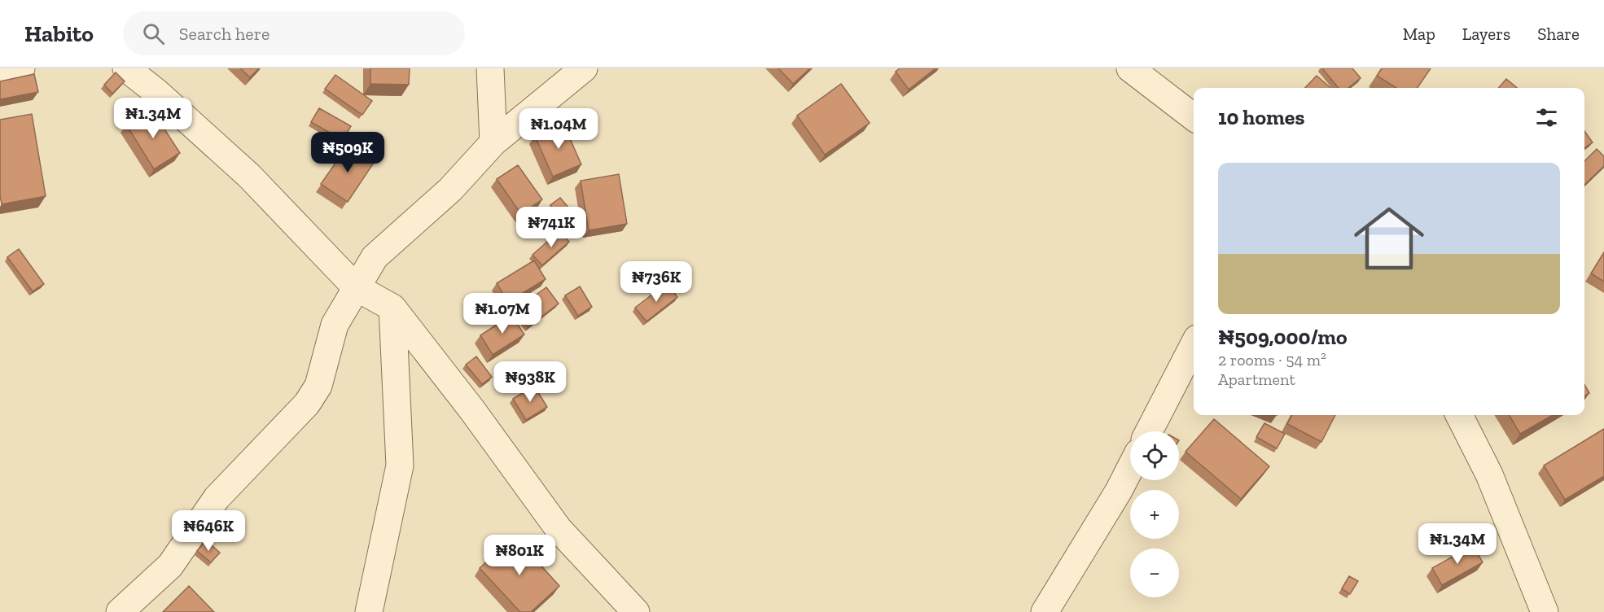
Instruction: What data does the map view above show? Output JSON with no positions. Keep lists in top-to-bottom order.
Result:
{
  "page": {
    "header": "Habito",
    "search": "Search here",
    "nav": ["Map", "Layers", "Share"],
    "heading": "10 homes",
    "price": [
      "₦1.34M",
      "₦1.04M",
      "₦509K",
      "₦741K",
      "₦736K",
      "₦1.07M",
      "₦938K",
      "₦646K",
      "₦1.34M",
      "₦801K"
    ],
    "list": [
      {
        "name": "₦509,000/mo",
        "note": "2 rooms · 54 m² · Apartment"
      }
    ],
    "map_buttons": ["+", "−"]
  }
}
